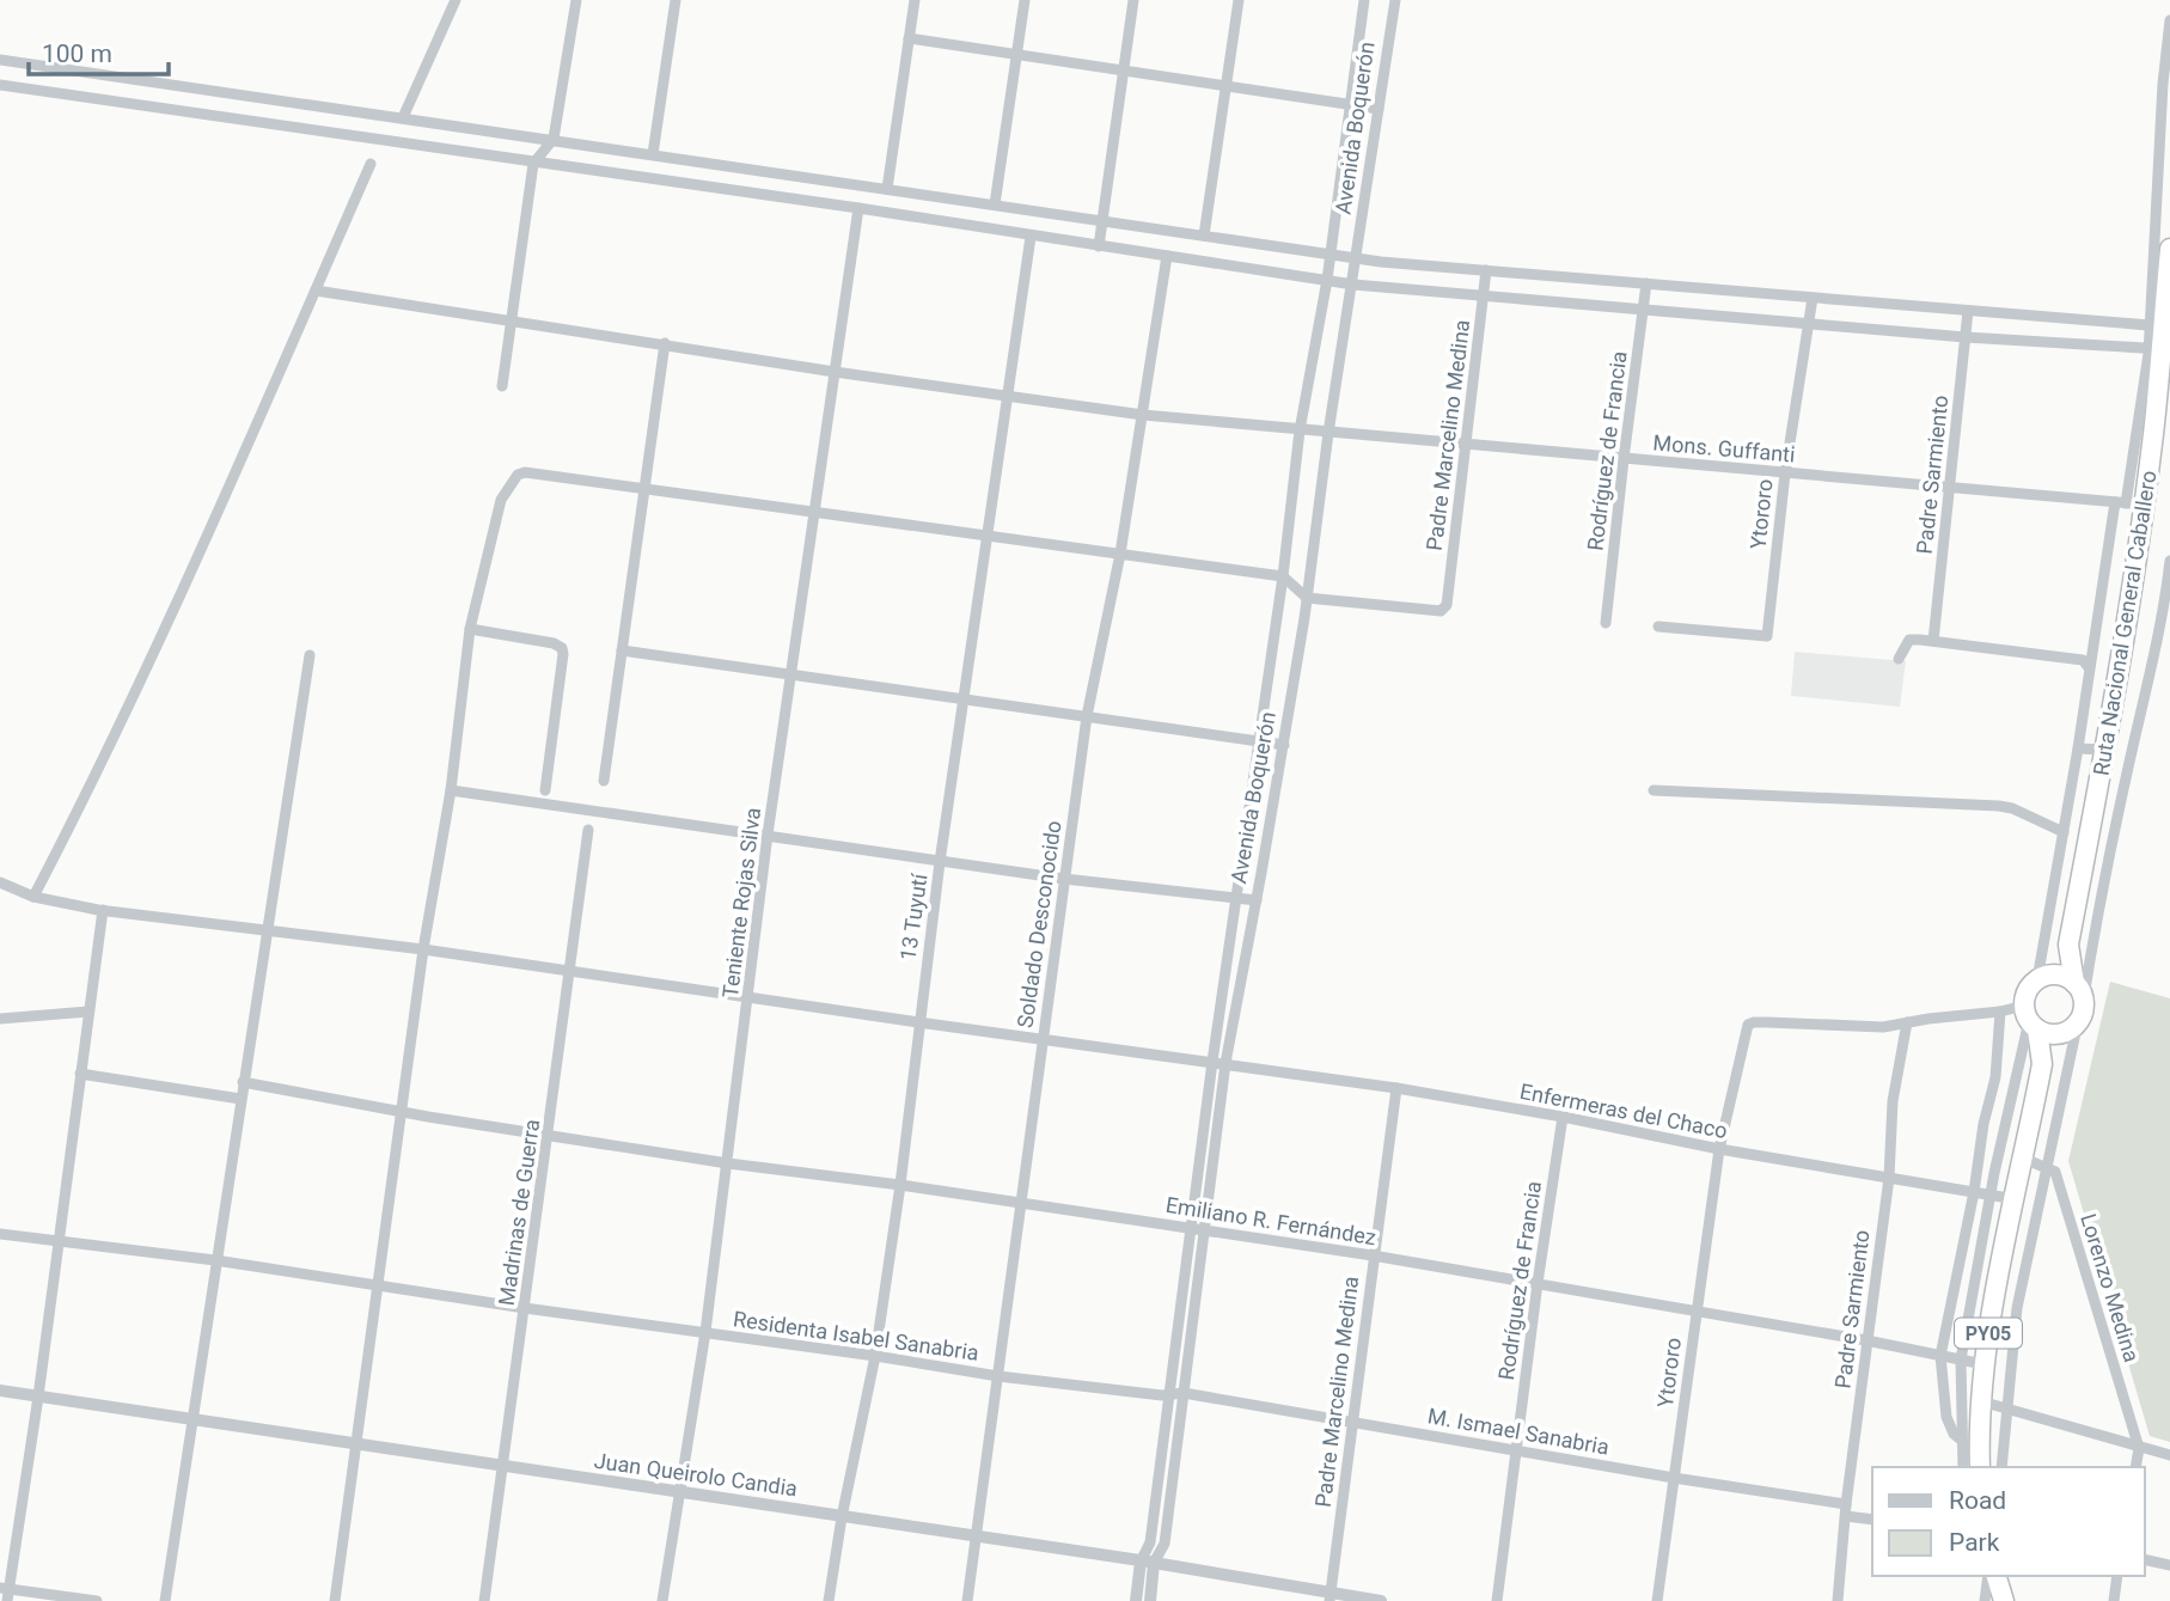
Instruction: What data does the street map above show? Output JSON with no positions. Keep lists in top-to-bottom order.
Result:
{
  "streets": {
    "highway": ["Ruta Nacional General Caballero", "PY05"],
    "street": [
      "Avenida Boquerón",
      "Padre Marcelino Medina",
      "Mons. Guffanti",
      "Rodríguez de Francia",
      "Padre Sarmiento",
      "Ytororo",
      "Teniente Rojas Silva",
      "13 Tuyutí",
      "Soldado Desconocido",
      "Enfermeras del Chaco",
      "Madrinas de Guerra",
      "Emiliano R. Fernández",
      "Lorenzo Medina",
      "Residenta Isabel Sanabria",
      "M. Ismael Sanabria",
      "Juan Queirolo Candia"
    ]
  },
  "crossings": [
    ["Avenida Boquerón", "Padre Marcelino Medina"],
    ["Avenida Boquerón", "Mons. Guffanti"],
    ["Avenida Boquerón", "Enfermeras del Chaco"],
    ["Avenida Boquerón", "Emiliano R. Fernández"],
    ["Avenida Boquerón", "Residenta Isabel Sanabria"],
    ["Avenida Boquerón", "M. Ismael Sanabria"],
    ["Avenida Boquerón", "Juan Queirolo Candia"],
    ["Padre Marcelino Medina", "Mons. Guffanti"],
    ["Padre Marcelino Medina", "Enfermeras del Chaco"],
    ["Padre Marcelino Medina", "Emiliano R. Fernández"],
    ["Padre Marcelino Medina", "M. Ismael Sanabria"],
    ["Padre Marcelino Medina", "Juan Queirolo Candia"],
    ["Mons. Guffanti", "Rodríguez de Francia"],
    ["Mons. Guffanti", "Padre Sarmiento"],
    ["Mons. Guffanti", "Ytororo"],
    ["Mons. Guffanti", "Ruta Nacional General Caballero"],
    ["Mons. Guffanti", "Teniente Rojas Silva"],
    ["Mons. Guffanti", "13 Tuyutí"],
    ["Mons. Guffanti", "Soldado Desconocido"],
    ["Rodríguez de Francia", "Enfermeras del Chaco"],
    ["Rodríguez de Francia", "Emiliano R. Fernández"],
    ["Rodríguez de Francia", "M. Ismael Sanabria"],
    ["Padre Sarmiento", "Ytororo"],
    ["Padre Sarmiento", "Enfermeras del Chaco"],
    ["Padre Sarmiento", "Emiliano R. Fernández"],
    ["Padre Sarmiento", "M. Ismael Sanabria"],
    ["Ytororo", "Enfermeras del Chaco"],
    ["Ytororo", "Emiliano R. Fernández"],
    ["Ytororo", "M. Ismael Sanabria"],
    ["Ruta Nacional General Caballero", "PY05"],
    ["Teniente Rojas Silva", "Enfermeras del Chaco"],
    ["Teniente Rojas Silva", "Emiliano R. Fernández"],
    ["Teniente Rojas Silva", "Residenta Isabel Sanabria"],
    ["Teniente Rojas Silva", "Juan Queirolo Candia"],
    ["13 Tuyutí", "Enfermeras del Chaco"],
    ["13 Tuyutí", "Emiliano R. Fernández"],
    ["13 Tuyutí", "Residenta Isabel Sanabria"],
    ["13 Tuyutí", "Juan Queirolo Candia"],
    ["Soldado Desconocido", "Enfermeras del Chaco"],
    ["Soldado Desconocido", "Emiliano R. Fernández"],
    ["Soldado Desconocido", "Residenta Isabel Sanabria"],
    ["Soldado Desconocido", "Juan Queirolo Candia"],
    ["Enfermeras del Chaco", "Madrinas de Guerra"],
    ["Enfermeras del Chaco", "PY05"],
    ["Madrinas de Guerra", "Emiliano R. Fernández"],
    ["Madrinas de Guerra", "Residenta Isabel Sanabria"],
    ["Madrinas de Guerra", "Juan Queirolo Candia"],
    ["Emiliano R. Fernández", "PY05"],
    ["Residenta Isabel Sanabria", "M. Ismael Sanabria"]
  ],
  "legend": ["Road", "Park"],
  "scale_bar": "100 m"
}
